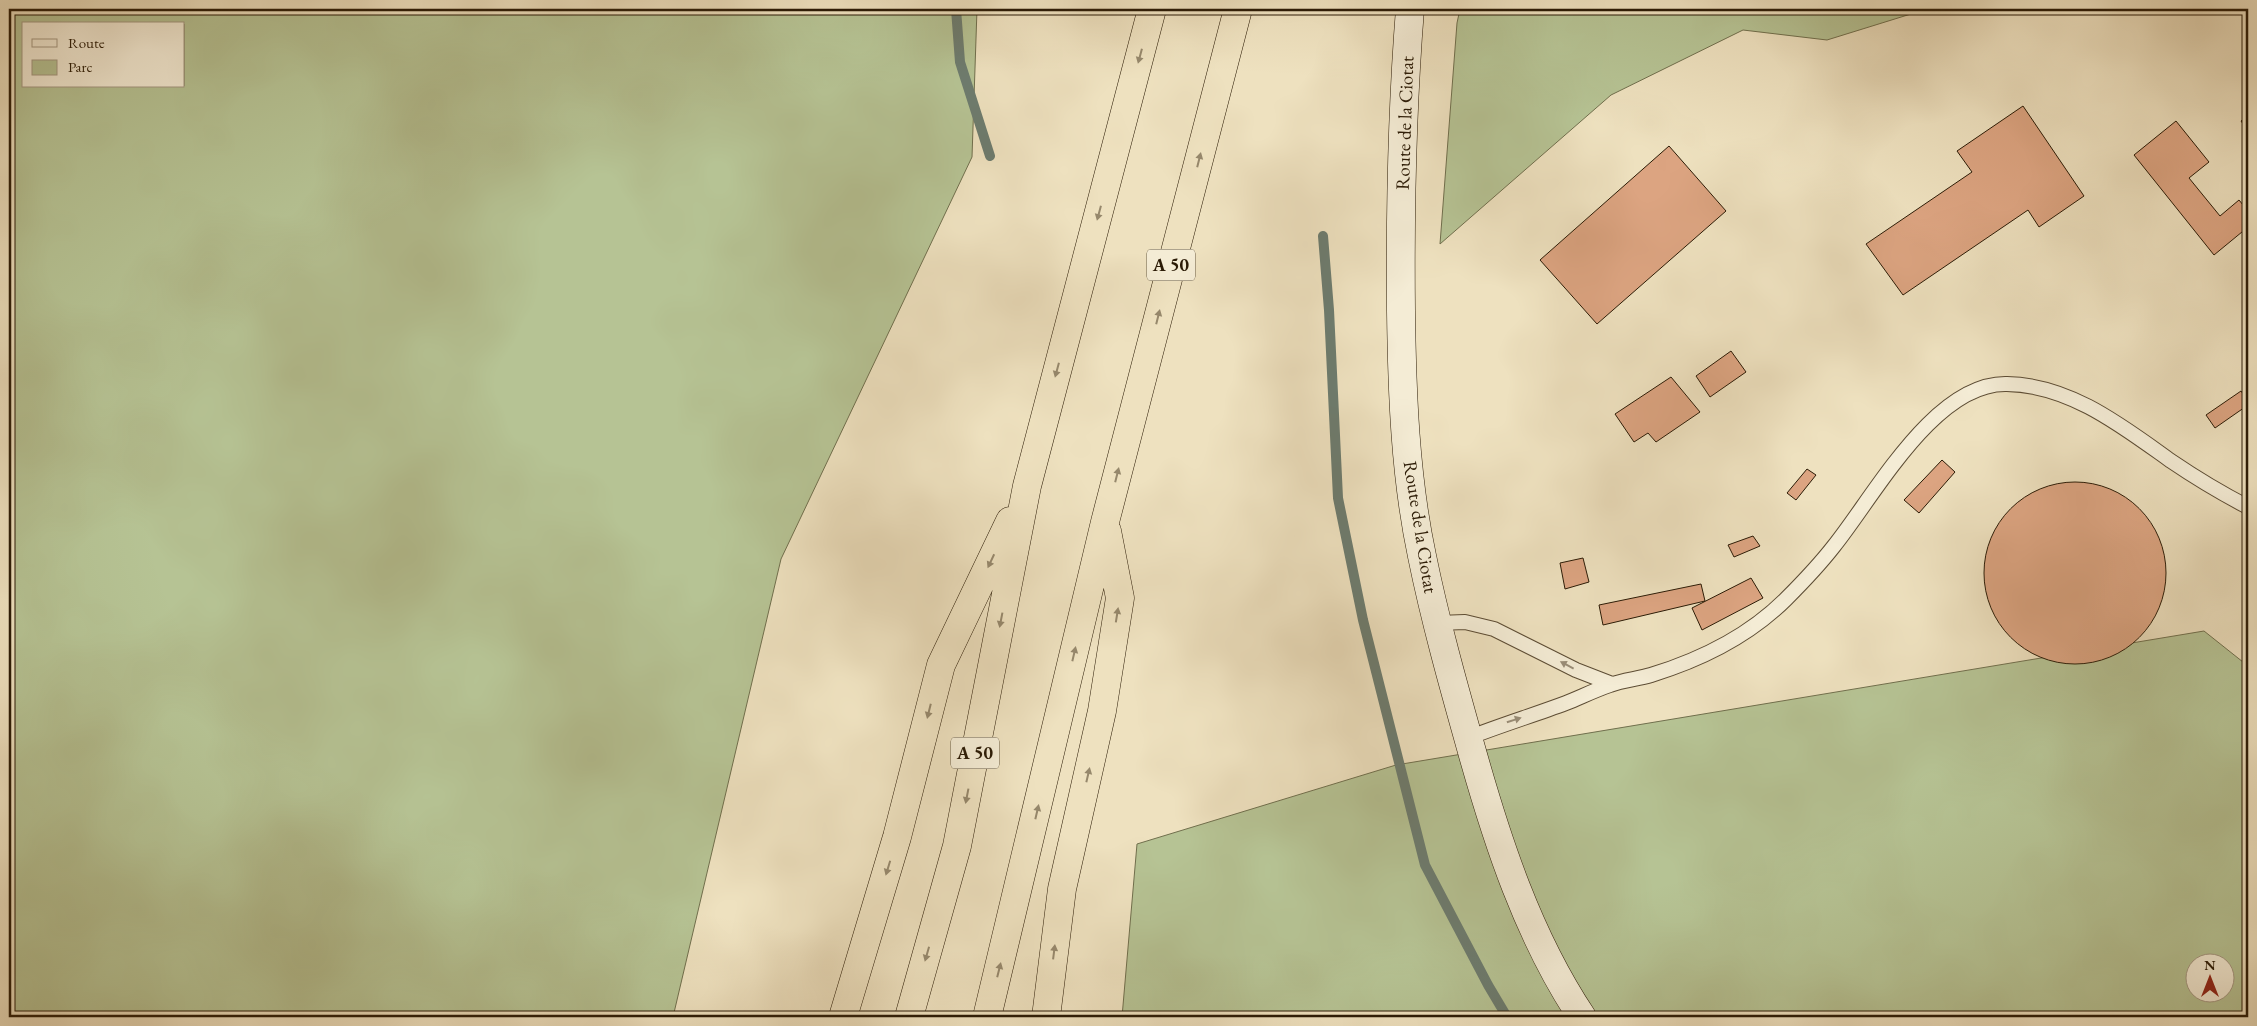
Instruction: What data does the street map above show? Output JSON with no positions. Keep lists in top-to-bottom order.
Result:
{
  "streets": {
    "highway": ["A 50"],
    "main road": ["Route de la Ciotat"]
  },
  "legend": ["Route", "Parc"],
  "north": "top"
}
